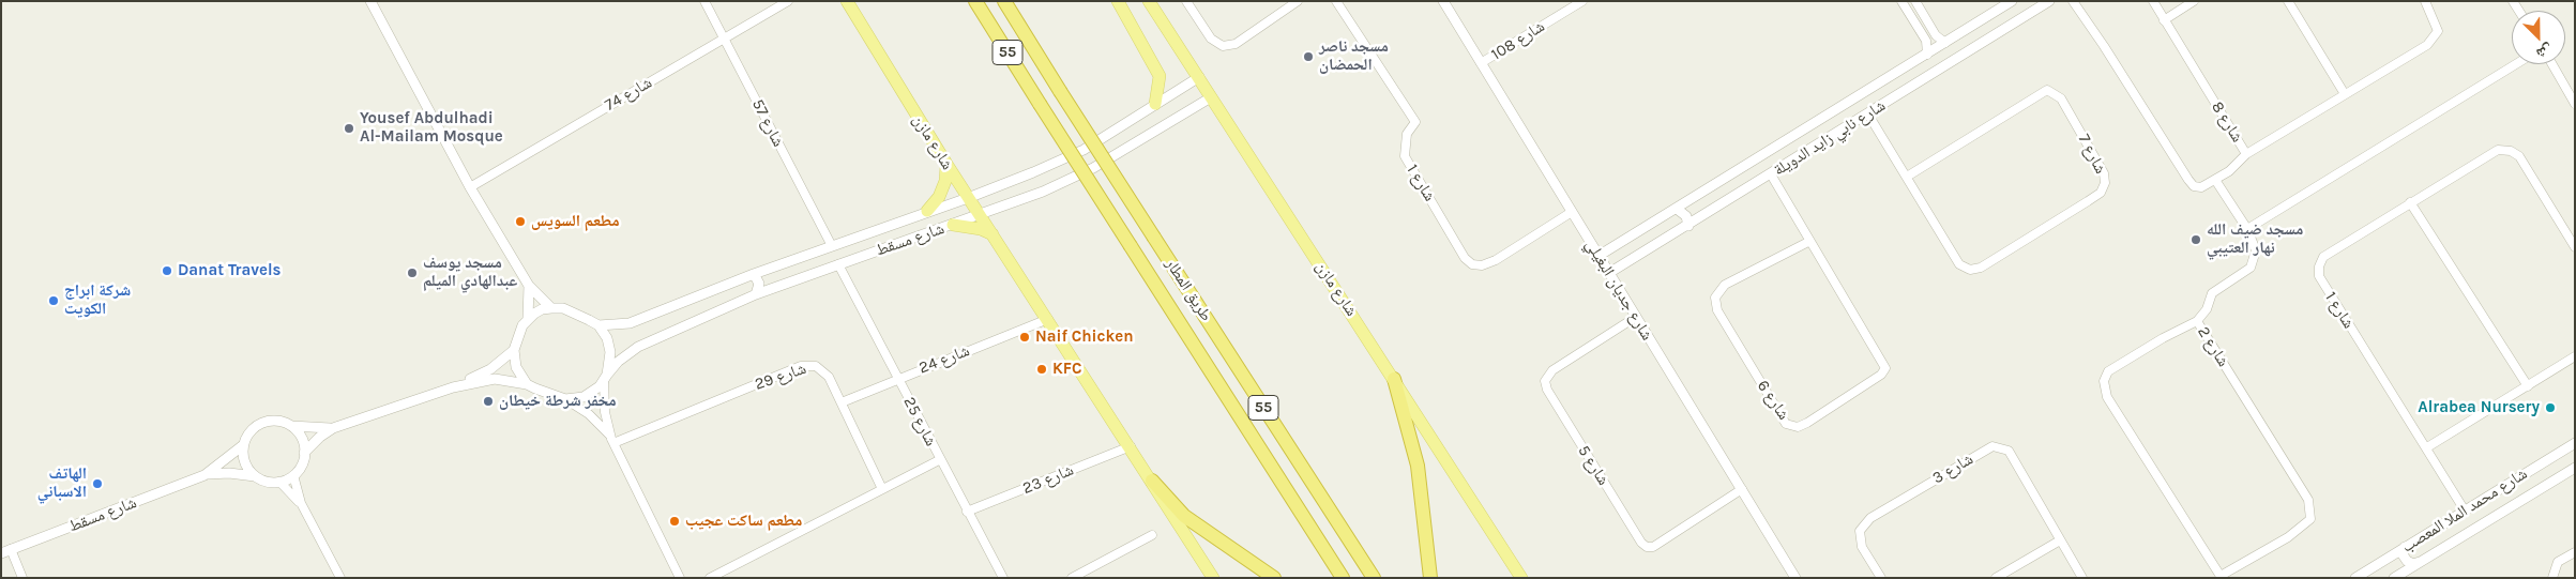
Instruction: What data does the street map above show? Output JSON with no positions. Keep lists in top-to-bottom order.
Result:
{
  "streets": {
    "highway": ["55", "طريق المطار"],
    "main road": ["شارع مازن"],
    "street": [
      "شارع 108",
      "شارع 74",
      "شارع 8",
      "شارع 57",
      "شارع نابي زايد الدويلة",
      "شارع 7",
      "شارع 1",
      "شارع مسقط",
      "شارع جديان البغيلي",
      "شارع 2",
      "شارع 24",
      "شارع 29",
      "شارع 6",
      "شارع 25",
      "شارع 5",
      "شارع 3",
      "شارع 23",
      "شارع محمد الملا المعصب"
    ]
  },
  "crossings": [
    ["شارع 108", "شارع جديان البغيلي"],
    ["شارع 74", "شارع 57"],
    ["شارع 57", "شارع مسقط"],
    ["شارع نابي زايد الدويلة", "شارع 7"],
    ["شارع نابي زايد الدويلة", "شارع جديان البغيلي"],
    ["شارع نابي زايد الدويلة", "شارع 6"],
    ["شارع مازن", "شارع مسقط"],
    ["شارع مازن", "شارع 24"],
    ["شارع مازن", "شارع 23"],
    ["شارع 1", "شارع جديان البغيلي"],
    ["شارع 1", "شارع محمد الملا المعصب"],
    ["شارع مسقط", "شارع 25"],
    ["شارع جديان البغيلي", "شارع 5"],
    ["شارع 24", "شارع 29"],
    ["شارع 24", "شارع 25"],
    ["شارع 25", "شارع 23"]
  ],
  "places": [
    "مسجد ناصر الحمضان",
    "Yousef Abdulhadi Al-Mailam Mosque",
    "مطعم السويس",
    "مسجد ضيف الله نهار العتيبي",
    "Danat Travels",
    "مسجد يوسف عبدالهادي الميلم",
    "شركة ابراج الكويت",
    "Naif Chicken",
    "KFC",
    "مخفر شرطة خيطان",
    "Alrabea Nursery",
    "الهاتف الاسباني",
    "مطعم ساكت عجيب"
  ],
  "north": "bottom right"
}
